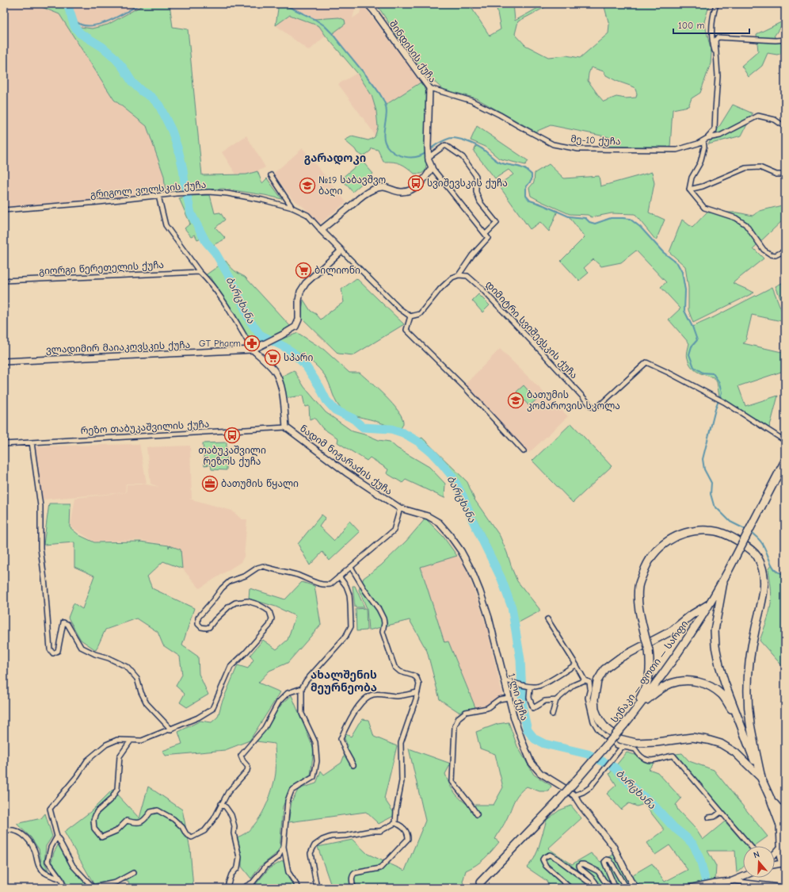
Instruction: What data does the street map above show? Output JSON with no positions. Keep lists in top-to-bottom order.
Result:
{
  "streets": {
    "highway": ["სენაკი — ფოთი — სარფი"],
    "main road": [
      "შინდისის ქუჩა",
      "ვლადიმირ მაიაკოვსკის ქუჩა",
      "ნადიმ ნიჟარაძის ქუჩა",
      "1-ლი ქუჩა"
    ],
    "street": [
      "მე-10 ქუჩა",
      "გრიგოლ ვოლსკის ქუჩა",
      "გიორგი წერეთელის ქუჩა",
      "დიმიტრი სვიშევსკის ქუჩა",
      "რეზო თაბუკაშვილის ქუჩა"
    ]
  },
  "crossings": [
    ["შინდისის ქუჩა", "მე-10 ქუჩა"],
    ["გრიგოლ ვოლსკის ქუჩა", "ნადიმ ნიჟარაძის ქუჩა"],
    ["გიორგი წერეთელის ქუჩა", "ნადიმ ნიჟარაძის ქუჩა"],
    ["ვლადიმირ მაიაკოვსკის ქუჩა", "ნადიმ ნიჟარაძის ქუჩა"],
    ["რეზო თაბუკაშვილის ქუჩა", "ნადიმ ნიჟარაძის ქუჩა"],
    ["ნადიმ ნიჟარაძის ქუჩა", "1-ლი ქუჩა"]
  ],
  "districts": ["გარადოკი", "ახალშენის მეურნეობა"],
  "water": ["ბარცხანა"],
  "places": {
    "bus stop": ["სვიშევსკის ქუჩა", "თაბუკაშვილი რეზოს ქუჩა"],
    "school or university": ["№19 საბავშვო ბაღი", "ბათუმის კომაროვის სკოლა"],
    "supermarket": ["ბილიონი", "სპარი"],
    "pharmacy": ["GT Pharm"],
    "office": ["ბათუმის წყალი"]
  },
  "scale_bar": "100 m",
  "north": "top"
}
